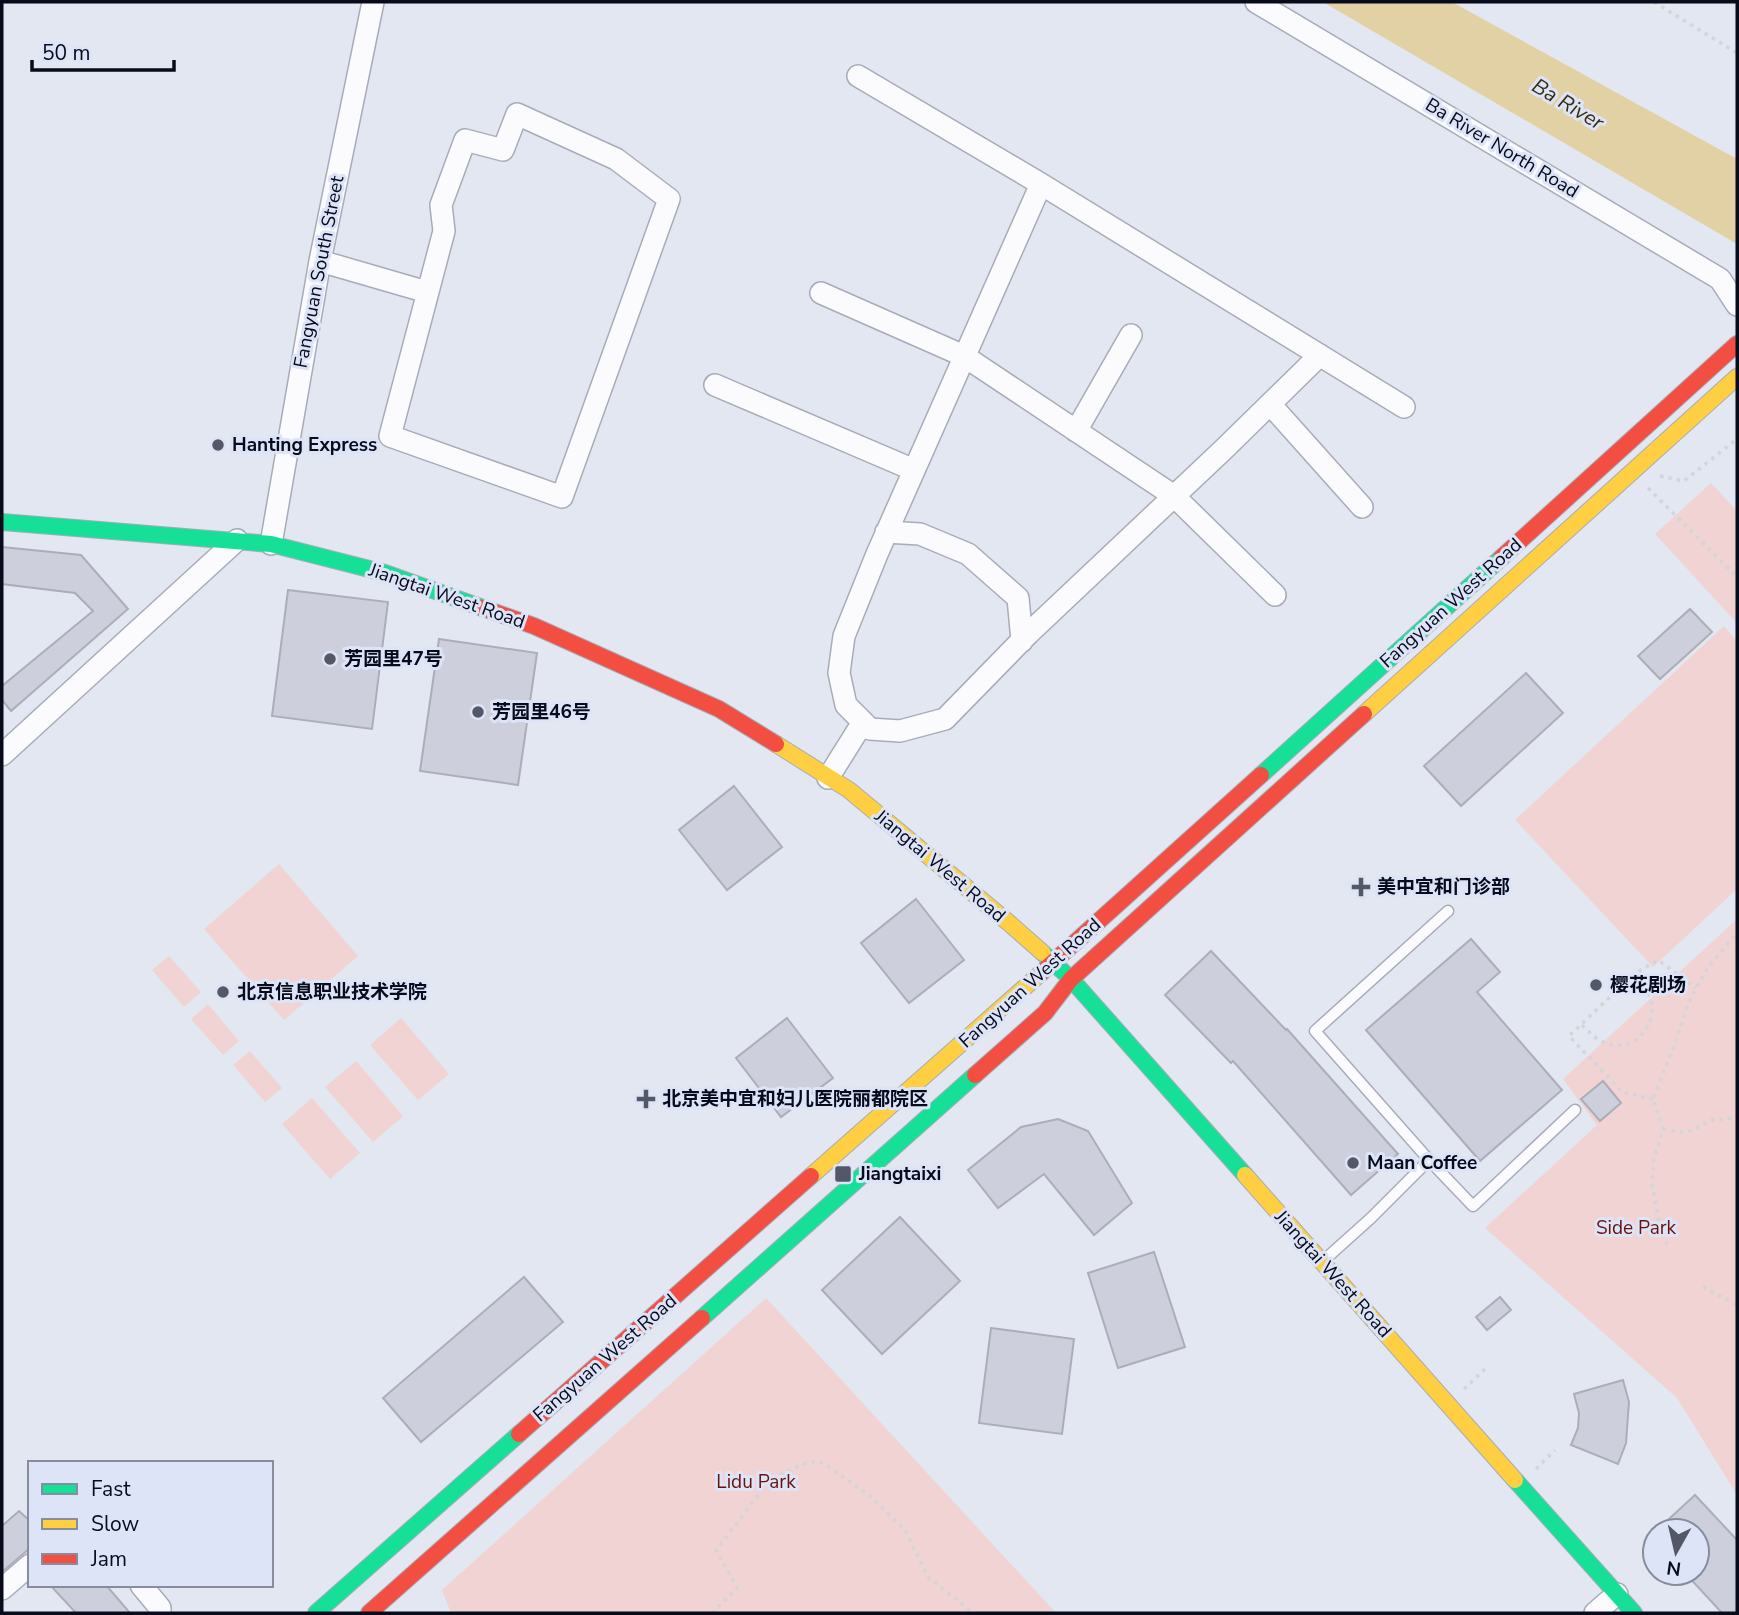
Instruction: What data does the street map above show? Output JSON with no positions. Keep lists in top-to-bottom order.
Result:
{
  "streets": {
    "main road": ["Jiangtai West Road", "Fangyuan West Road"],
    "street": ["Ba River North Road", "Fangyuan South Street"]
  },
  "crossings": [
    ["Fangyuan South Street", "Jiangtai West Road"],
    ["Jiangtai West Road", "Fangyuan West Road"]
  ],
  "water": ["Ba River"],
  "parks": ["Side Park", "Lidu Park"],
  "places": {
    "other": [
      "Hanting Express",
      "芳园里47号",
      "芳园里46号",
      "樱花剧场",
      "北京信息职业技术学院",
      "Maan Coffee"
    ],
    "health": ["美中宜和门诊部", "北京美中宜和妇儿医院丽都院区"],
    "transit": ["Jiangtaixi"]
  },
  "legend": ["Fast", "Slow", "Jam"],
  "scale_bar": "50 m",
  "north": "bottom"
}
